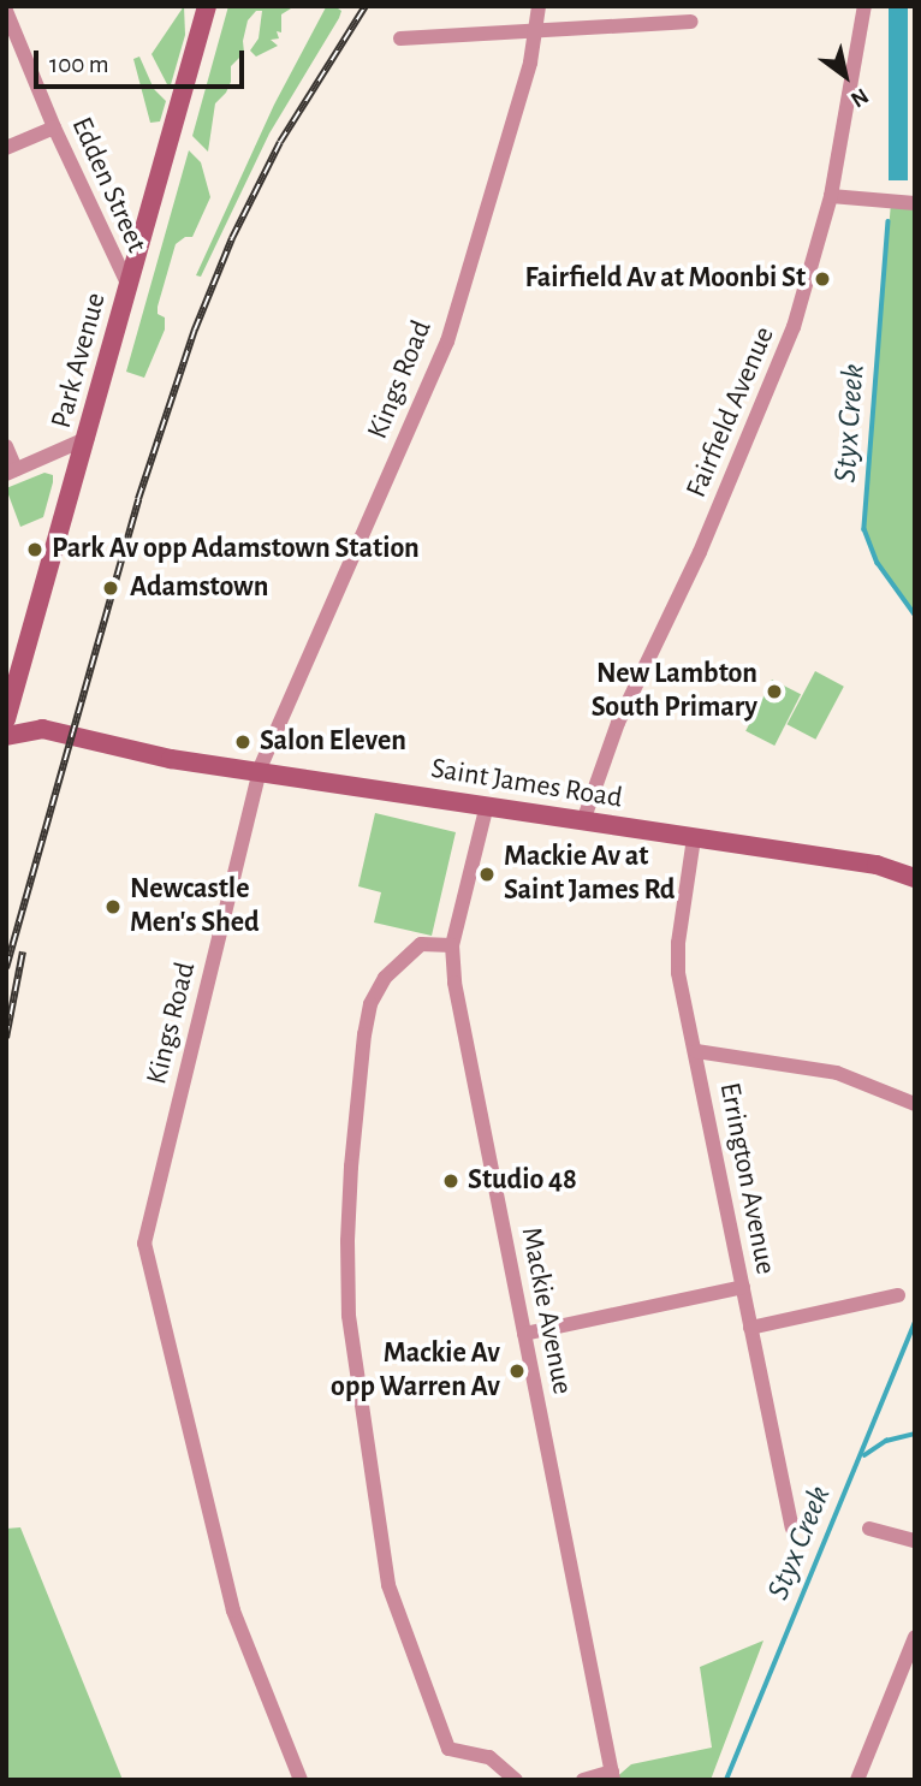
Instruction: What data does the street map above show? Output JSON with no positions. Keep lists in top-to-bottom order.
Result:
{
  "streets": {
    "main road": ["Park Avenue", "Saint James Road"],
    "street": [
      "Edden Street",
      "Kings Road",
      "Fairfield Avenue",
      "Errington Avenue",
      "Mackie Avenue"
    ]
  },
  "crossings": [
    ["Edden Street", "Park Avenue"],
    ["Kings Road", "Saint James Road"],
    ["Fairfield Avenue", "Saint James Road"],
    ["Saint James Road", "Errington Avenue"],
    ["Saint James Road", "Mackie Avenue"]
  ],
  "water": ["Styx Creek"],
  "places": [
    "Fairfield Av at Moonbi St",
    "Park Av opp Adamstown Station",
    "Adamstown",
    "New Lambton South Primary",
    "Salon Eleven",
    "Mackie Av at Saint James Rd",
    "Newcastle Men's Shed",
    "Studio 48",
    "Mackie Av opp Warren Av"
  ],
  "scale_bar": "100 m",
  "north": "bottom right"
}
